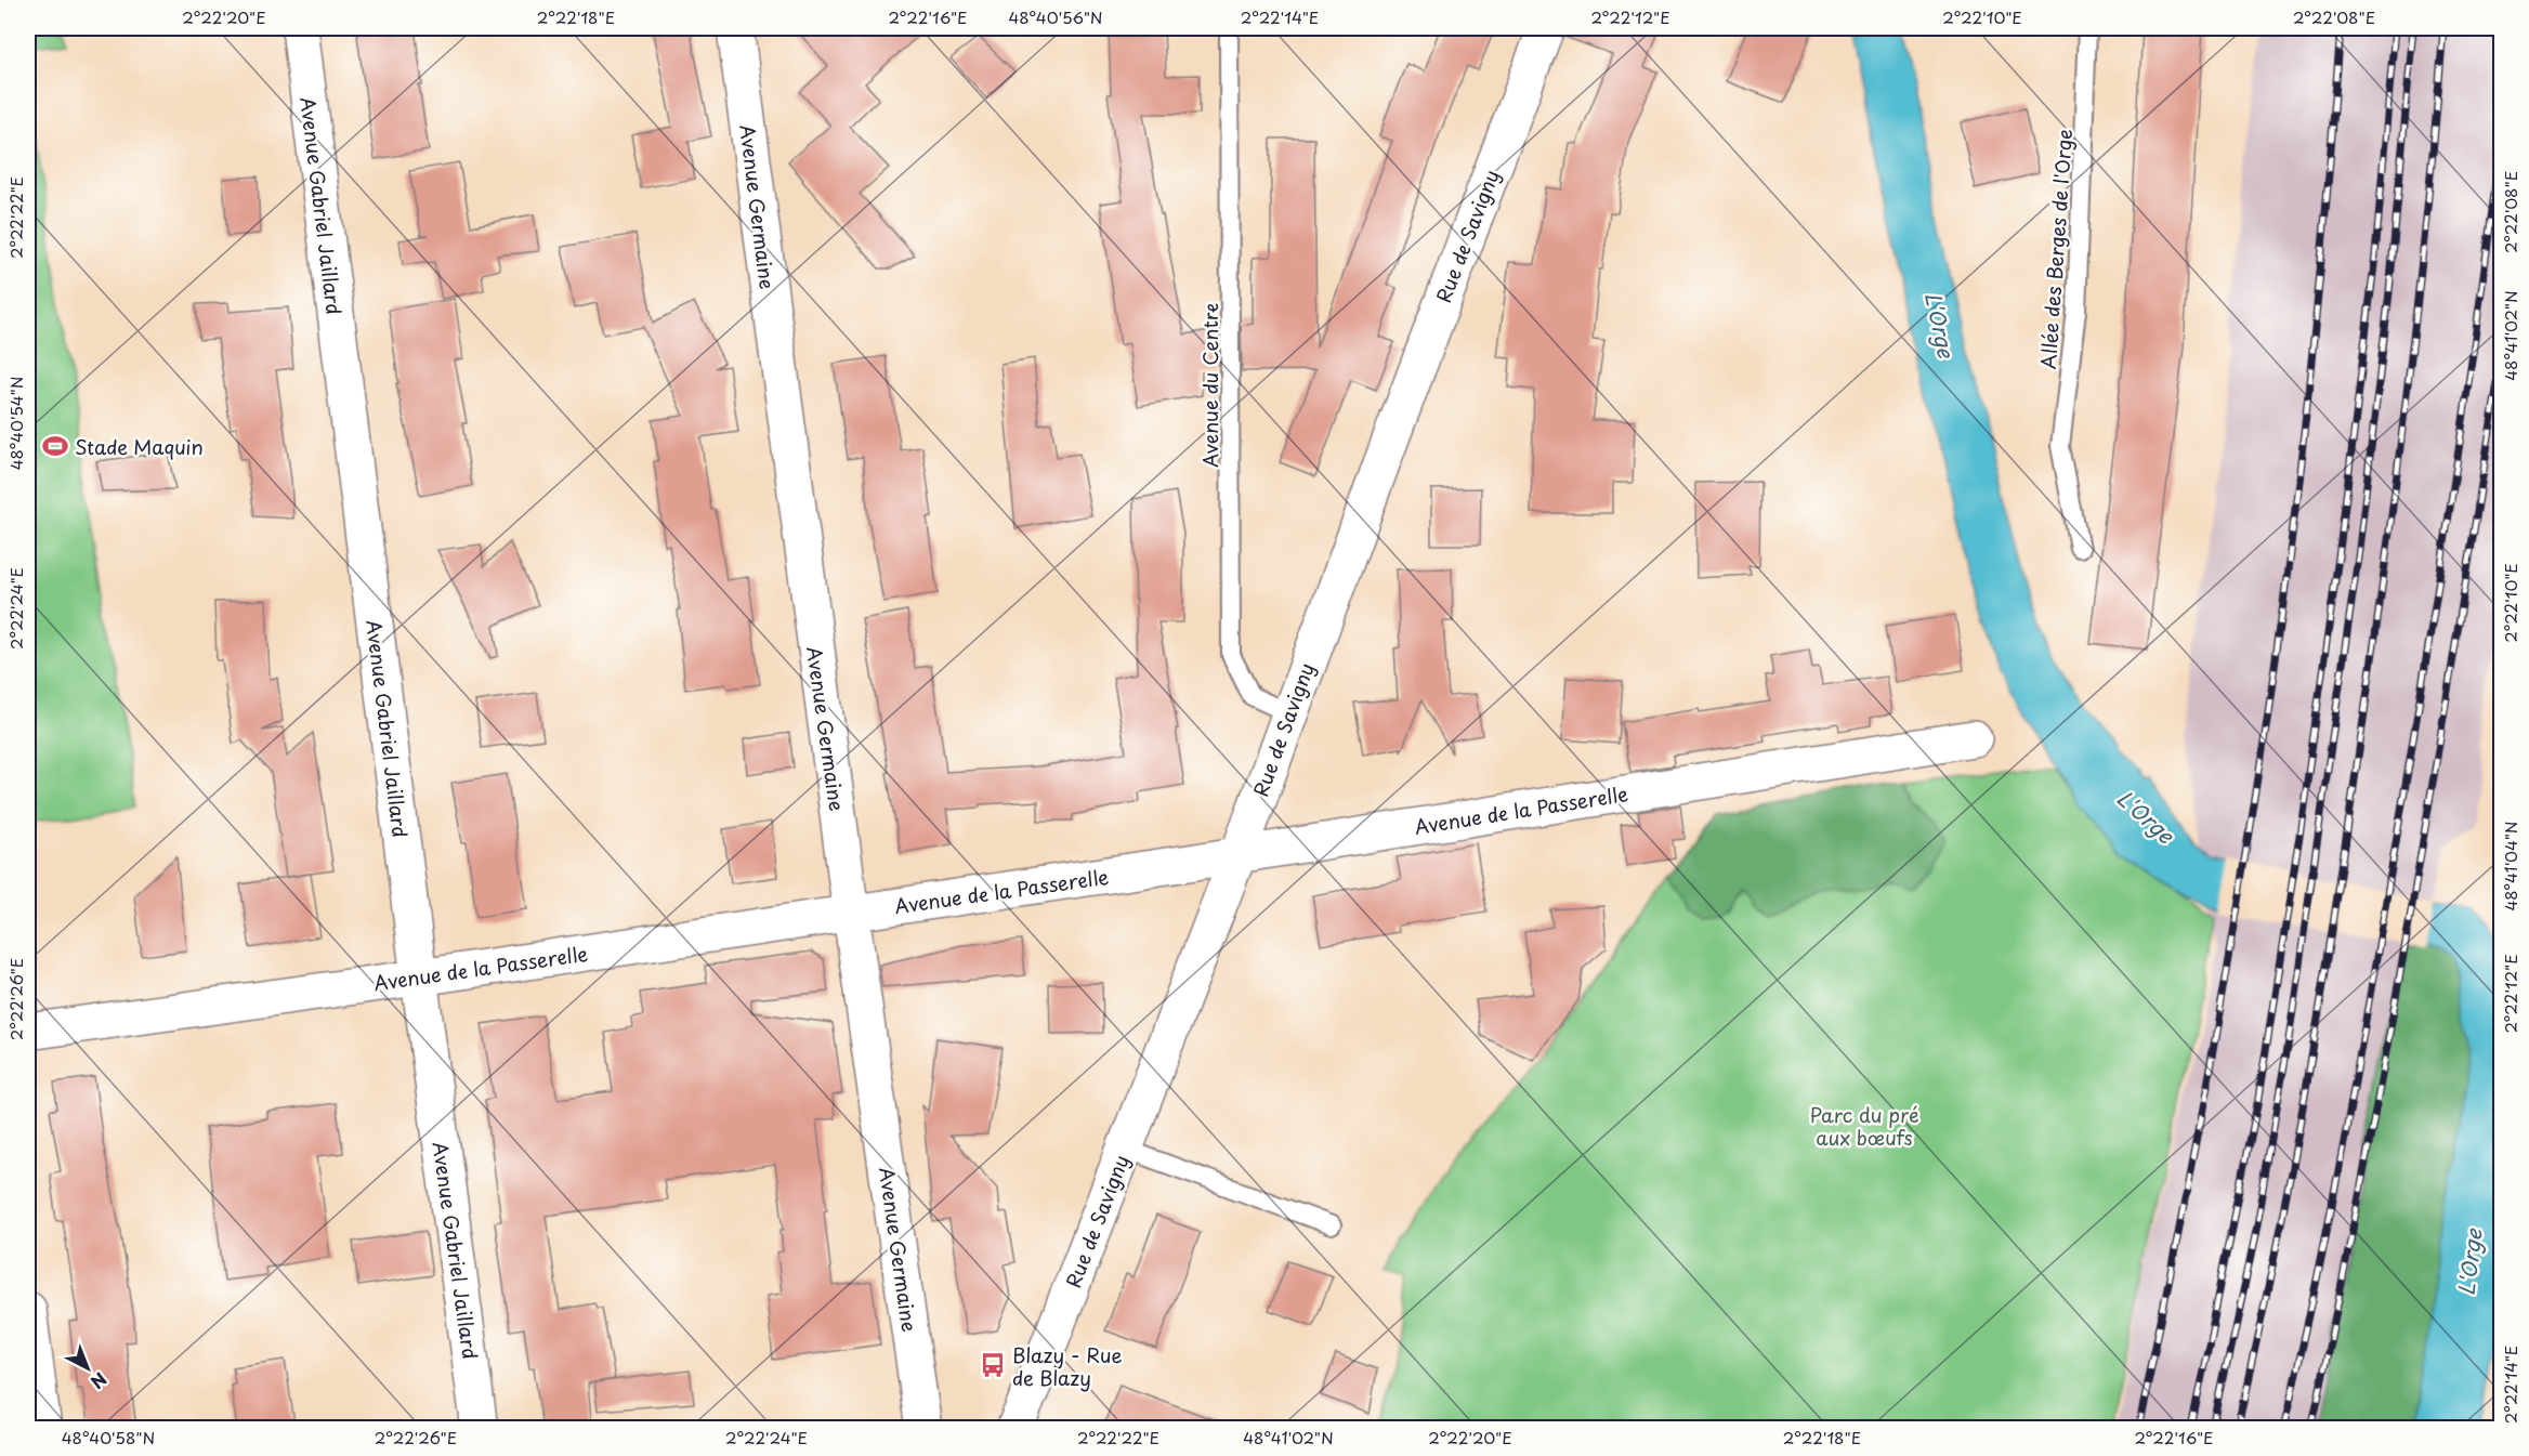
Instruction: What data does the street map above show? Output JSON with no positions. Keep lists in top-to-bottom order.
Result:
{
  "streets": {
    "street": [
      "Avenue Gabriel Jaillard",
      "Avenue Germaine",
      "Rue de Savigny",
      "Avenue de la Passerelle"
    ],
    "lane": ["Allée des Berges de l'Orge", "Avenue du Centre"]
  },
  "crossings": [
    ["Avenue Gabriel Jaillard", "Avenue de la Passerelle"],
    ["Avenue Germaine", "Avenue de la Passerelle"],
    ["Rue de Savigny", "Avenue du Centre"],
    ["Rue de Savigny", "Avenue de la Passerelle"]
  ],
  "water": ["L'Orge"],
  "parks": ["Parc du pré aux bœufs"],
  "places": {
    "sports": ["Stade Maquin"],
    "bus stop": ["Blazy - Rue de Blazy"]
  },
  "north": "bottom right",
  "coordinates": [
    "2°22'20\"E",
    "2°22'18\"E",
    "2°22'16\"E",
    "48°40'56\"N",
    "2°22'14\"E",
    "2°22'12\"E",
    "2°22'10\"E",
    "2°22'08\"E",
    "2°22'22\"E",
    "48°41'02\"N",
    "48°40'54\"N",
    "2°22'24\"E",
    "48°41'04\"N",
    "2°22'26\"E",
    "48°40'58\"N"
  ]
}
